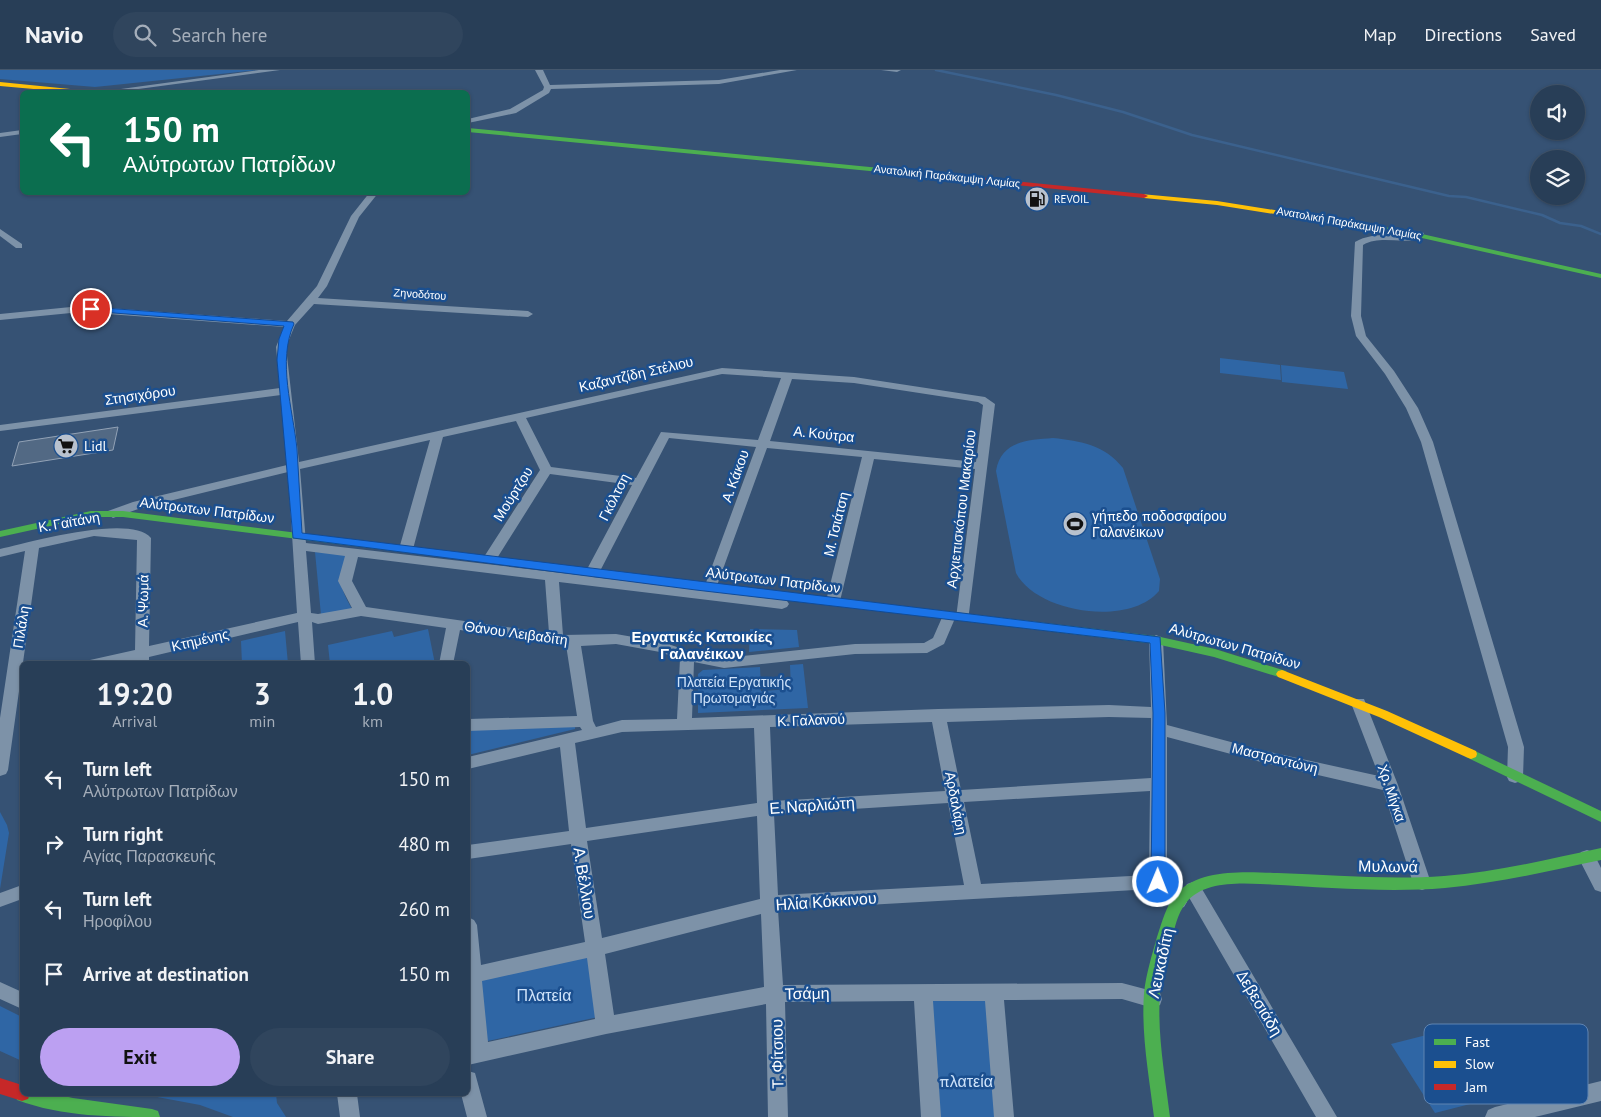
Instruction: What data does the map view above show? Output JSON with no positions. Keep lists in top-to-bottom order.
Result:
{
  "streets": {
    "street": [
      "Ανατολική Παράκαμψη Λαμίας",
      "Ζηνοδότου",
      "Καζαντζίδη Στέλιου",
      "Στησιχόρου",
      "Α. Κούτρα",
      "Α. Κάκου",
      "Μούρτζου",
      "Γκόλτση",
      "Αρχιεπισκόπου Μακαρίου",
      "Αλύτρωτων Πατρίδων",
      "Κ. Γαϊτάνη",
      "Μ. Τσιάτση",
      "Α. Ψωμά",
      "Πιλάλη",
      "Θάνου Λειβαδίτη",
      "Κτημένης",
      "Κ. Γαλανού",
      "Μαστραντώνη",
      "Χρ. Μίγκα",
      "Αρδαλάρη",
      "Ε. Ναρλιώτη",
      "Μυλωνά",
      "Α. Βέλλιου",
      "Ηλία Κόκκινου",
      "Λευκαδίτη",
      "Τσάμη",
      "Δεβεσιάδη",
      "Τ. Φίτσιου"
    ]
  },
  "crossings": [
    ["Καζαντζίδη Στέλιου", "Α. Κάκου"],
    ["Καζαντζίδη Στέλιου", "Μούρτζου"],
    ["Καζαντζίδη Στέλιου", "Αρχιεπισκόπου Μακαρίου"],
    ["Καζαντζίδη Στέλιου", "Αλύτρωτων Πατρίδων"],
    ["Α. Κούτρα", "Α. Κάκου"],
    ["Α. Κούτρα", "Γκόλτση"],
    ["Α. Κούτρα", "Αρχιεπισκόπου Μακαρίου"],
    ["Α. Κούτρα", "Μ. Τσιάτση"],
    ["Α. Κάκου", "Αλύτρωτων Πατρίδων"],
    ["Μούρτζου", "Αλύτρωτων Πατρίδων"],
    ["Γκόλτση", "Αλύτρωτων Πατρίδων"],
    ["Αρχιεπισκόπου Μακαρίου", "Αλύτρωτων Πατρίδων"],
    ["Αρχιεπισκόπου Μακαρίου", "Θάνου Λειβαδίτη"],
    ["Αλύτρωτων Πατρίδων", "Μ. Τσιάτση"],
    ["Αλύτρωτων Πατρίδων", "Θάνου Λειβαδίτη"],
    ["Αλύτρωτων Πατρίδων", "Χρ. Μίγκα"],
    ["Κ. Γαϊτάνη", "Α. Ψωμά"],
    ["Κ. Γαϊτάνη", "Πιλάλη"],
    ["Α. Ψωμά", "Κτημένης"],
    ["Θάνου Λειβαδίτη", "Κτημένης"],
    ["Κ. Γαλανού", "Μαστραντώνη"],
    ["Κ. Γαλανού", "Αρδαλάρη"],
    ["Κ. Γαλανού", "Α. Βέλλιου"],
    ["Κ. Γαλανού", "Τ. Φίτσιου"],
    ["Μαστραντώνη", "Χρ. Μίγκα"],
    ["Χρ. Μίγκα", "Μυλωνά"],
    ["Αρδαλάρη", "Ε. Ναρλιώτη"],
    ["Αρδαλάρη", "Ηλία Κόκκινου"],
    ["Ε. Ναρλιώτη", "Α. Βέλλιου"],
    ["Ε. Ναρλιώτη", "Τ. Φίτσιου"],
    ["Μυλωνά", "Λευκαδίτη"],
    ["Μυλωνά", "Δεβεσιάδη"],
    ["Α. Βέλλιου", "Ηλία Κόκκινου"],
    ["Α. Βέλλιου", "Τσάμη"],
    ["Ηλία Κόκκινου", "Τ. Φίτσιου"],
    ["Λευκαδίτη", "Τσάμη"],
    ["Τσάμη", "Τ. Φίτσιου"]
  ],
  "districts": ["Εργατικές Κατοικίες Γαλανέικων"],
  "parks": ["Πλατεία Εργατικής Πρωτομαγιάς", "Πλατεία", "πλατεία"],
  "places": {
    "fuel station": ["REVOIL"],
    "supermarket": ["Lidl"],
    "sports": ["γήπεδο ποδοσφαίρου Γαλανέικων"]
  },
  "legend": ["Fast", "Slow", "Jam"],
  "page": {
    "header": "Navio",
    "search": "Search here",
    "nav": ["Map", "Directions", "Saved"],
    "turn": ["150 m", "Αλύτρωτων Πατρίδων"],
    "eta": [
      "19:20",
      "Arrival",
      "3",
      "min",
      "1.0",
      "km"
    ],
    "list": [
      {
        "name": "Turn left",
        "note": "Αλύτρωτων Πατρίδων",
        "value": "150 m"
      },
      {
        "name": "Turn right",
        "note": "Αγίας Παρασκευής",
        "value": "480 m"
      },
      {
        "name": "Turn left",
        "note": "Ηροφίλου",
        "value": "260 m"
      },
      {
        "name": "Arrive at destination",
        "value": "150 m"
      }
    ],
    "buttons": ["Exit", "Share"]
  }
}
